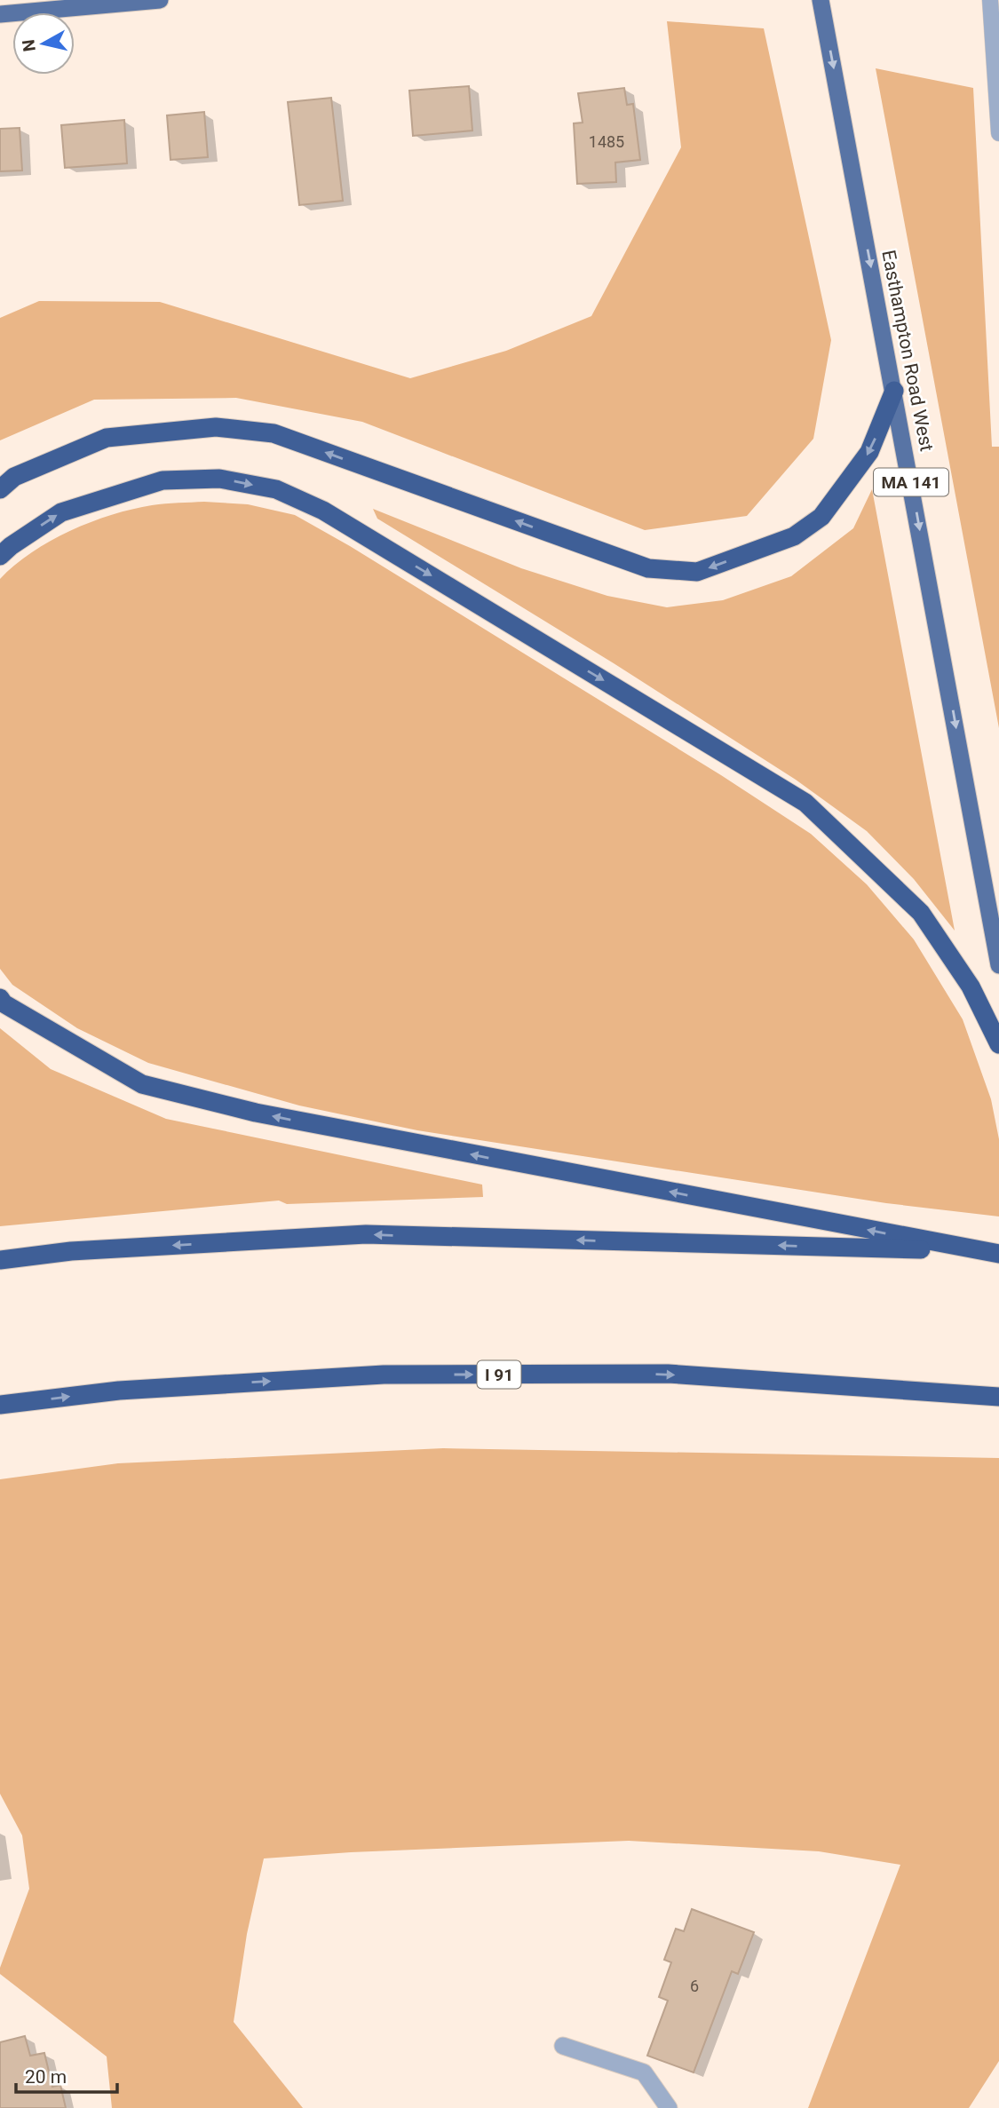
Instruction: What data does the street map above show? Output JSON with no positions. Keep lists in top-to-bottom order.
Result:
{
  "streets": {
    "highway": ["I 91"],
    "main road": ["Easthampton Road West", "MA 141"]
  },
  "one_way": ["Easthampton Road West"],
  "house_numbers": ["1485", "6"],
  "scale_bar": "20 m",
  "north": "left"
}
